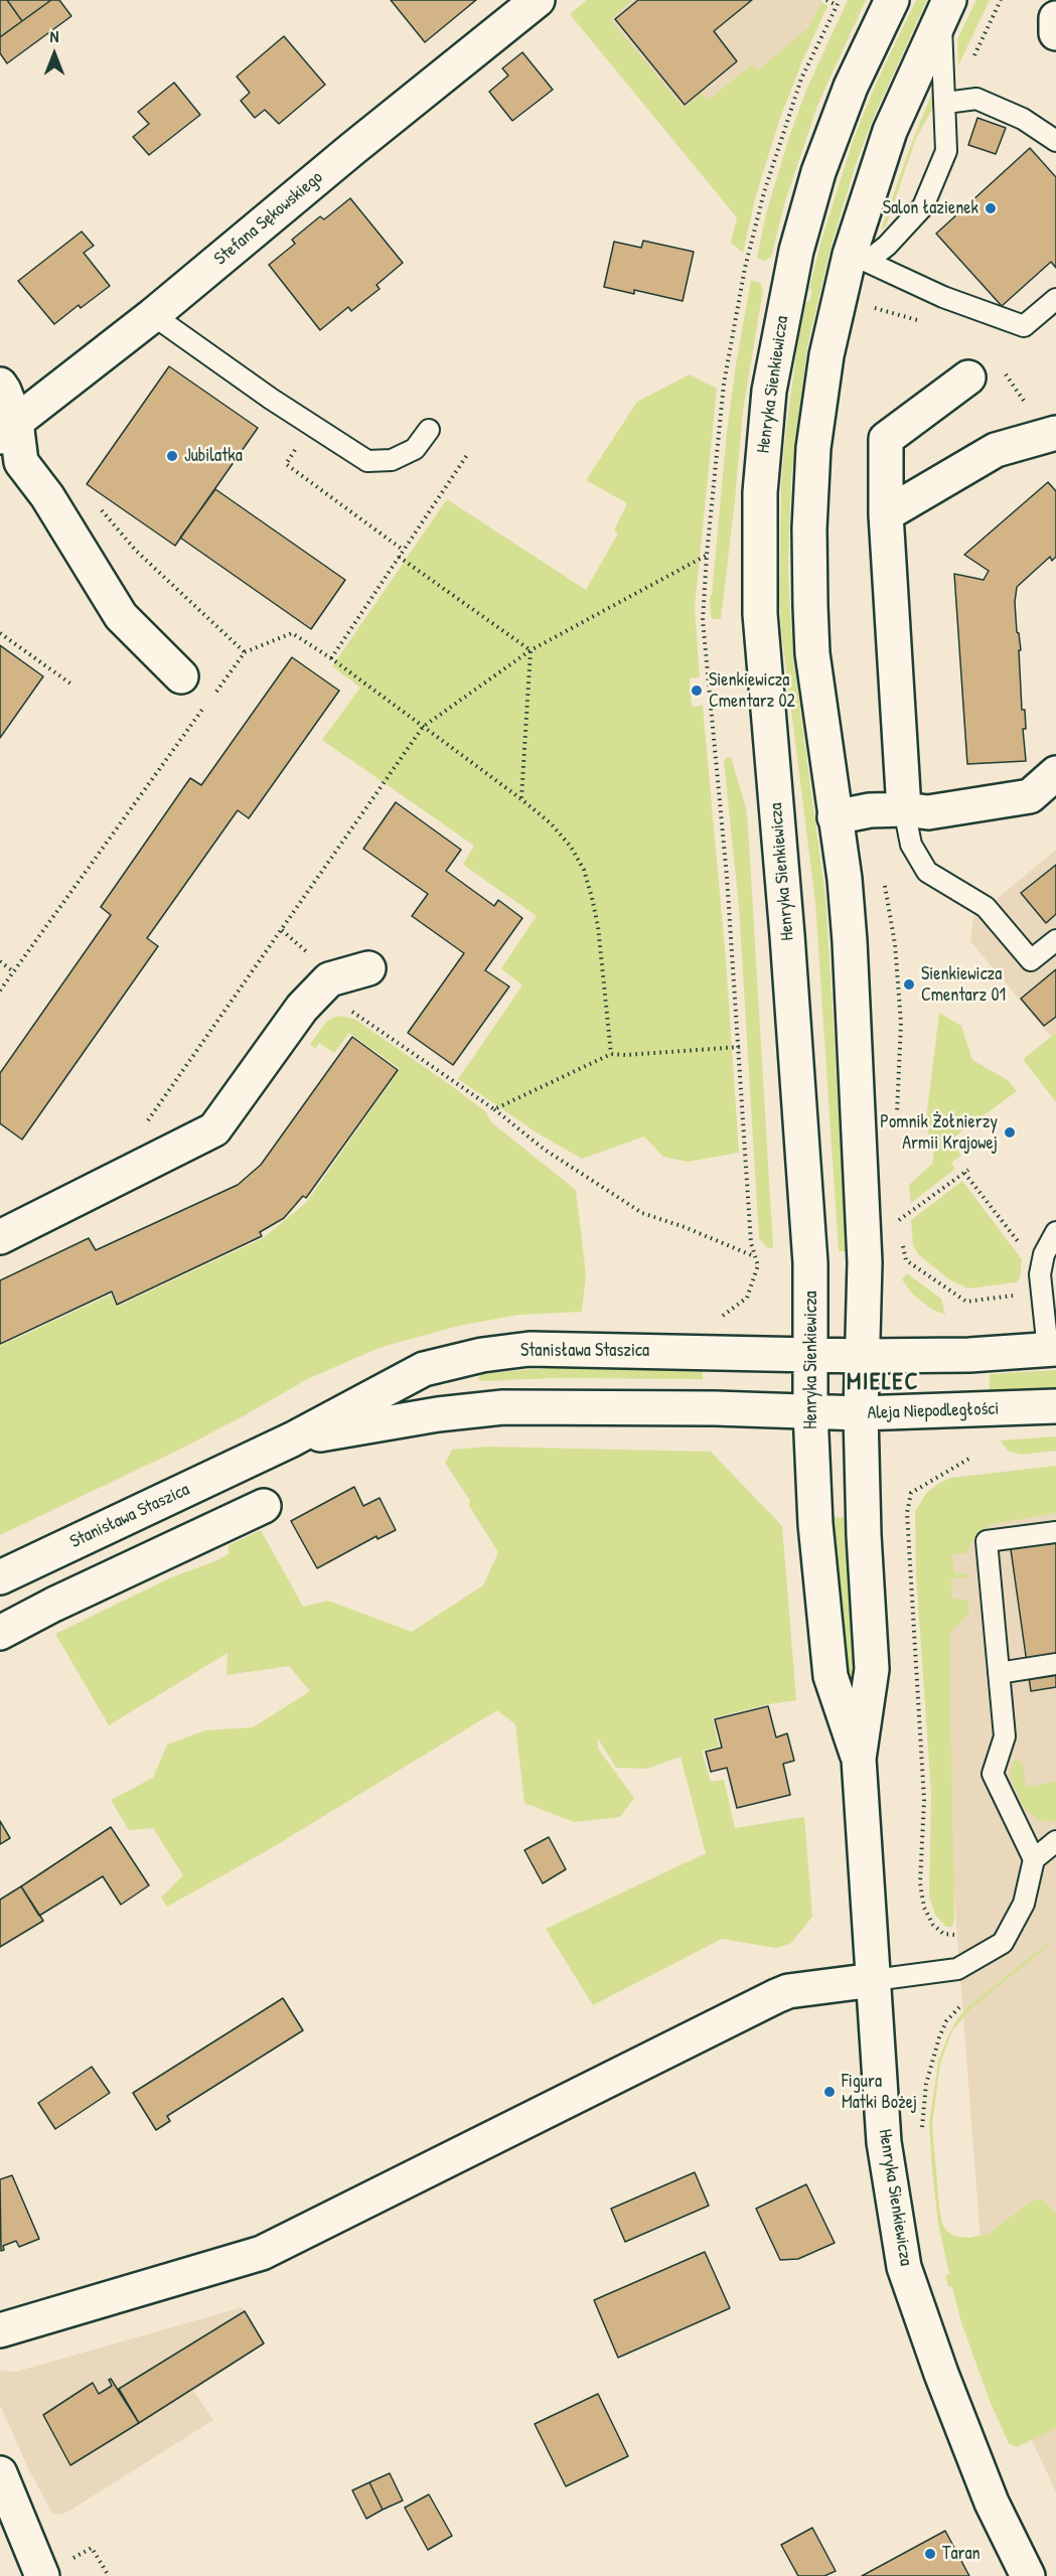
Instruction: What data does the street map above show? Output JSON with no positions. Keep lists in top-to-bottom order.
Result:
{
  "streets": {
    "street": [
      "Stefana Sękowskiego",
      "Henryka Sienkiewicza",
      "Stanisława Staszica",
      "Aleja Niepodległości"
    ]
  },
  "crossings": [
    ["Henryka Sienkiewicza", "Stanisława Staszica"],
    ["Henryka Sienkiewicza", "Aleja Niepodległości"],
    ["Stanisława Staszica", "Aleja Niepodległości"]
  ],
  "districts": ["MIELEC"],
  "places": [
    "Salon łazienek",
    "Jubilatka",
    "Sienkiewicza Cmentarz 02",
    "Sienkiewicza Cmentarz 01",
    "Pomnik Żołnierzy Armii Krajowej",
    "Figura Matki Bożej",
    "Taran"
  ],
  "north": "top"
}
